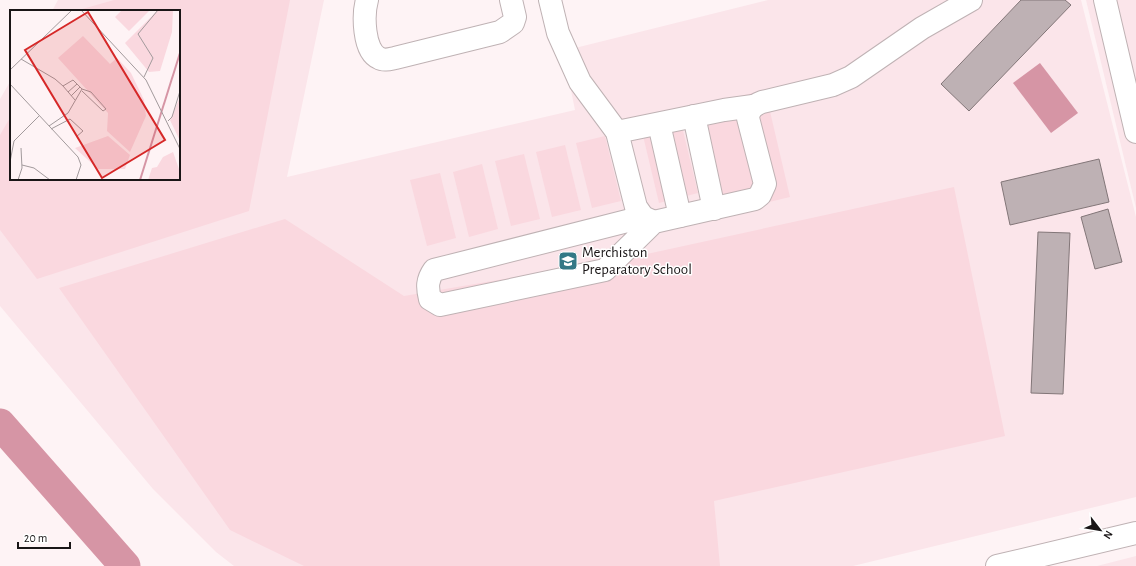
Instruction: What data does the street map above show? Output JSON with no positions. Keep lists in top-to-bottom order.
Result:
{
  "places": {
    "school or university": ["Merchiston Preparatory School"]
  },
  "scale_bar": "20 m",
  "north": "bottom right"
}
